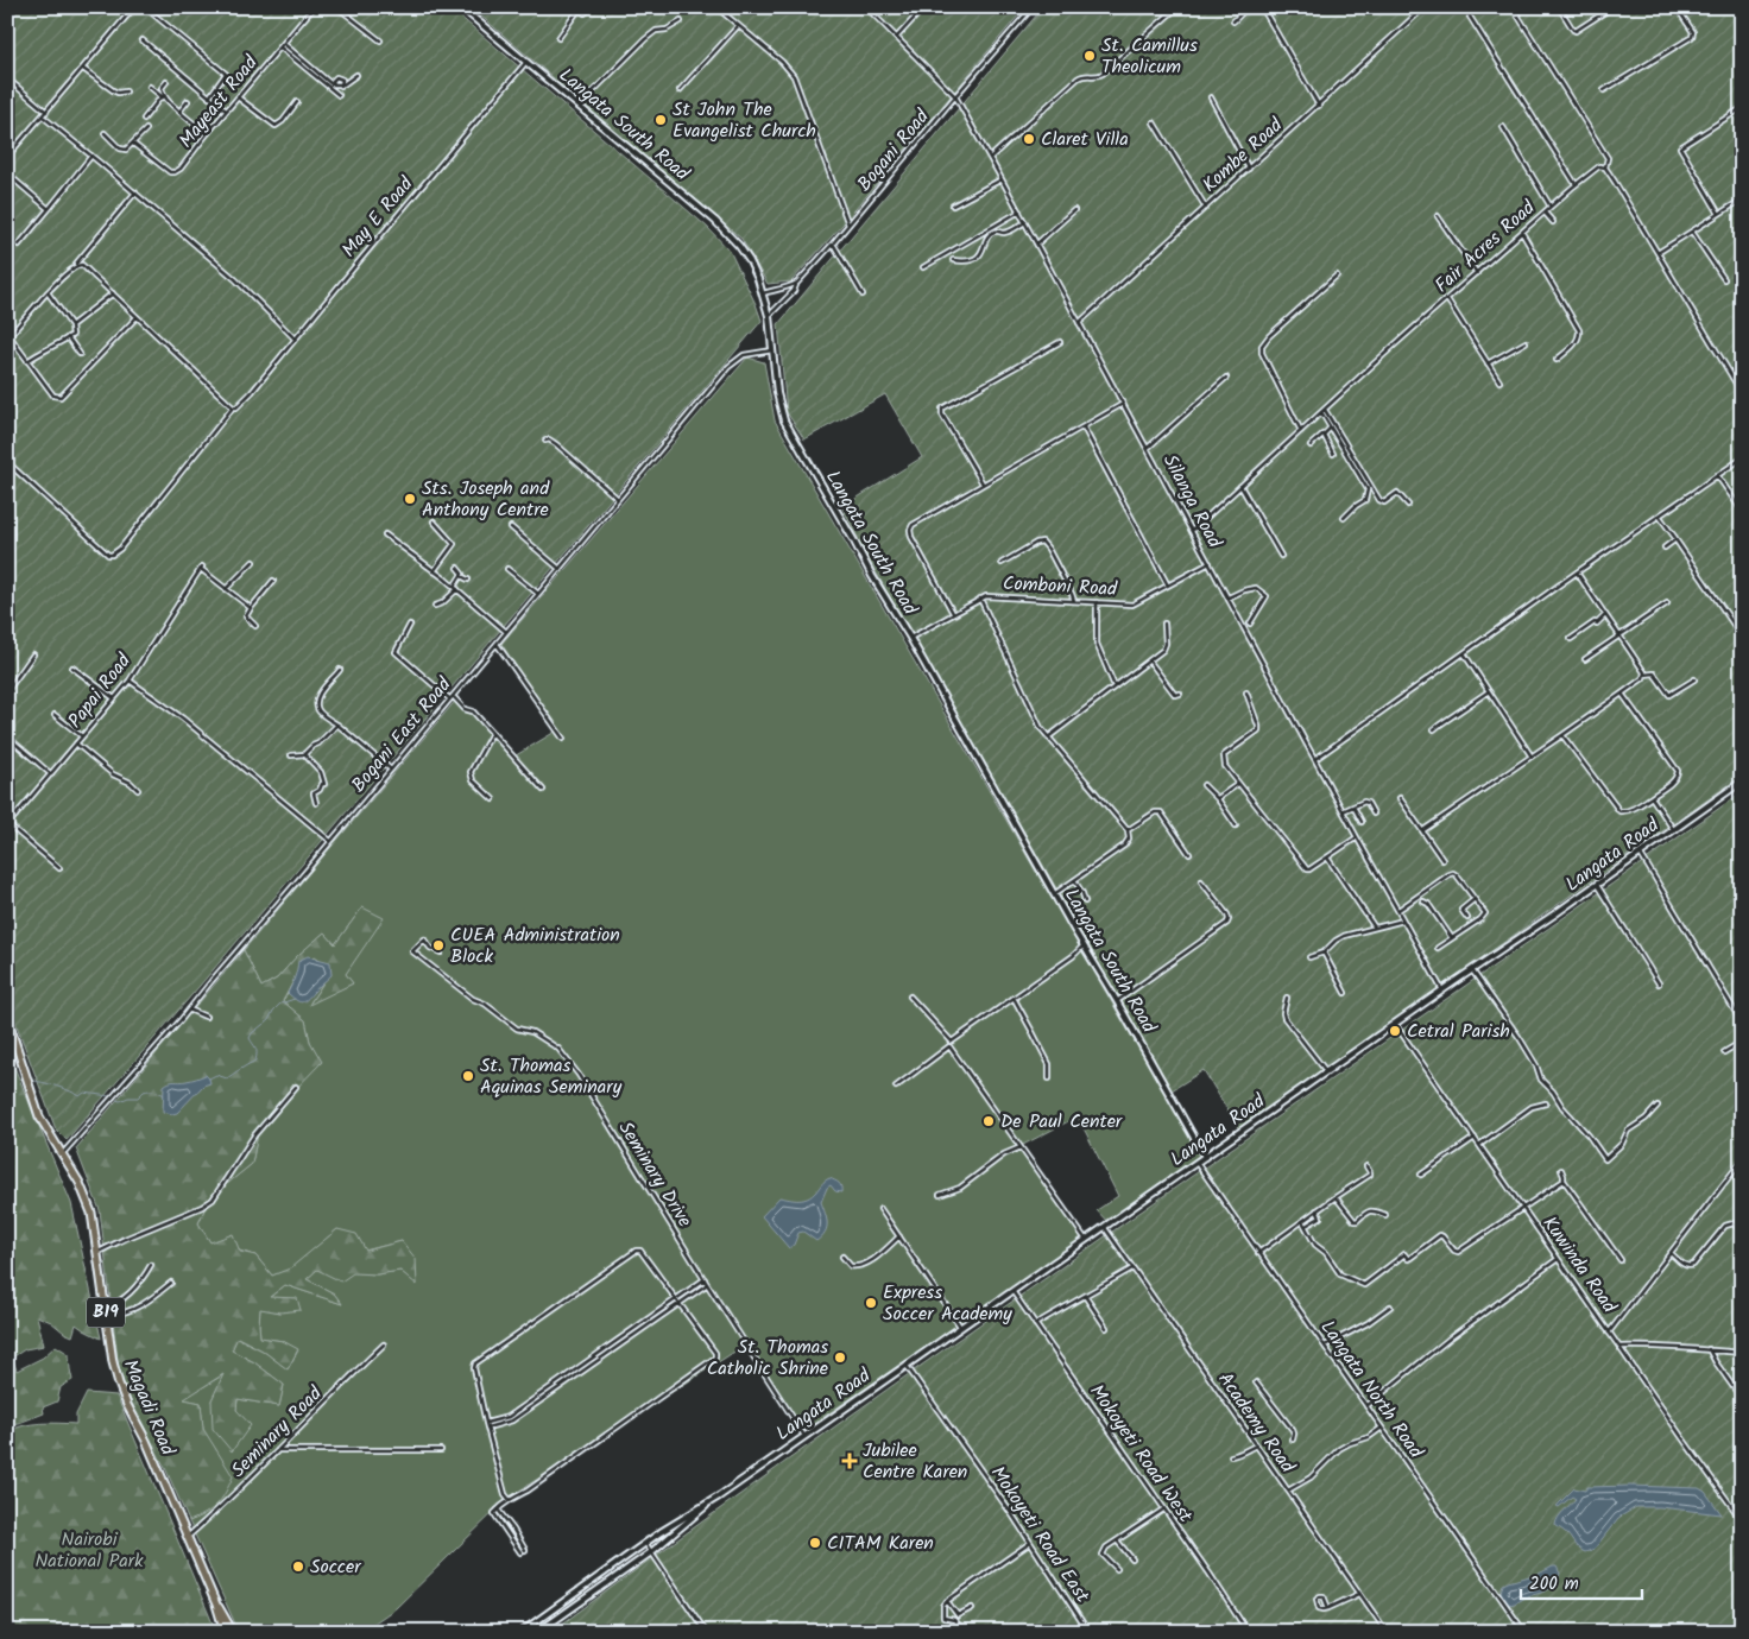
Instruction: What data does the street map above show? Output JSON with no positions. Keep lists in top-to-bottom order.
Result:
{
  "streets": {
    "highway": ["B19", "Magadi Road"],
    "main road": ["Langata South Road", "Langata Road"],
    "street": [
      "Mayeast Road",
      "Bogani Road",
      "Kombe Road",
      "May E Road",
      "Fair Acres Road",
      "Silanga Road",
      "Comboni Road",
      "Papai Road",
      "Bogani East Road",
      "Seminary Drive",
      "Kuwinda Road",
      "Langata North Road",
      "Academy Road",
      "Seminary Road",
      "Mokoyeti Road West",
      "Mokoyeti Road East"
    ]
  },
  "crossings": [
    ["Langata South Road", "Bogani Road"],
    ["Langata South Road", "May E Road"],
    ["Langata South Road", "Comboni Road"],
    ["Langata South Road", "Bogani East Road"],
    ["Langata South Road", "Langata Road"],
    ["Bogani Road", "Silanga Road"],
    ["Kombe Road", "Silanga Road"],
    ["Fair Acres Road", "Silanga Road"],
    ["Silanga Road", "Comboni Road"],
    ["Silanga Road", "Langata Road"],
    ["Bogani East Road", "Magadi Road"],
    ["Langata Road", "Seminary Drive"],
    ["Langata Road", "Kuwinda Road"],
    ["Langata Road", "Langata North Road"],
    ["Langata Road", "Academy Road"],
    ["Langata Road", "Mokoyeti Road West"],
    ["Langata Road", "Mokoyeti Road East"],
    ["Magadi Road", "Seminary Road"]
  ],
  "parks": ["Nairobi National Park"],
  "places": {
    "other": [
      "St. Camillus Theolicum",
      "St John The Evangelist Church",
      "Claret Villa",
      "Sts. Joseph and Anthony Centre",
      "CUEA Administration Block",
      "Cetral Parish",
      "St. Thomas Aquinas Seminary",
      "De Paul Center",
      "Express Soccer Academy",
      "St. Thomas Catholic Shrine",
      "CITAM Karen",
      "Soccer"
    ],
    "health": ["Jubilee Centre Karen"]
  },
  "scale_bar": "200 m"
}
